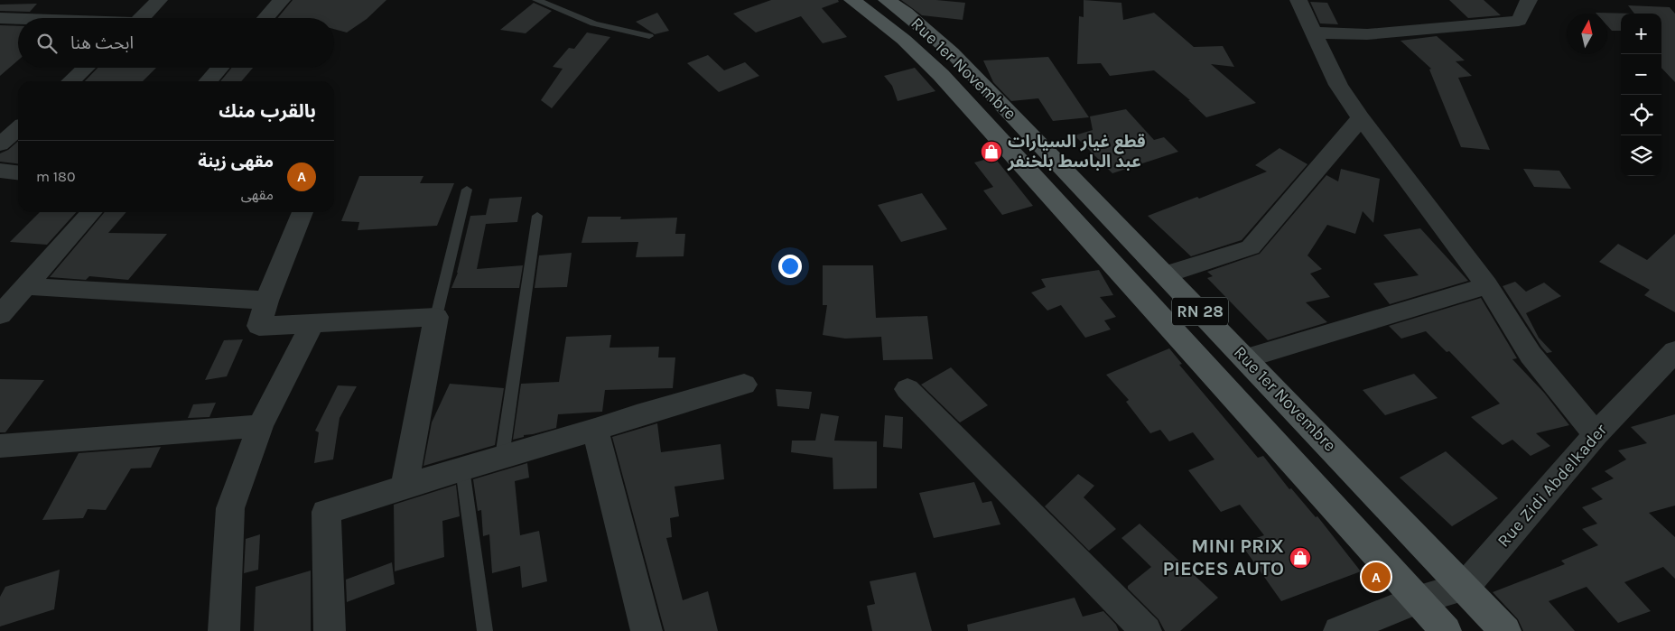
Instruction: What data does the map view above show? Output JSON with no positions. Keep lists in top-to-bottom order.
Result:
{
  "streets": {
    "main road": ["Rue 1er Novembre", "RN 28"],
    "street": ["Rue Zidi Abdelkader"]
  },
  "crossings": [
    ["Rue 1er Novembre", "Rue Zidi Abdelkader"]
  ],
  "places": {
    "shop": ["قطع غيار السيارات عبد الباسط بلخنفر", "MINI PRIX PIECES AUTO"]
  },
  "north": "top",
  "page": {
    "map_buttons": ["+", "−"],
    "search": "ابحث هنا",
    "heading": "بالقرب منك",
    "list": [
      {
        "mark": "A",
        "name": "مقهى زينة",
        "note": "مقهى",
        "value": "180 m"
      }
    ],
    "pins": "A"
  }
}
